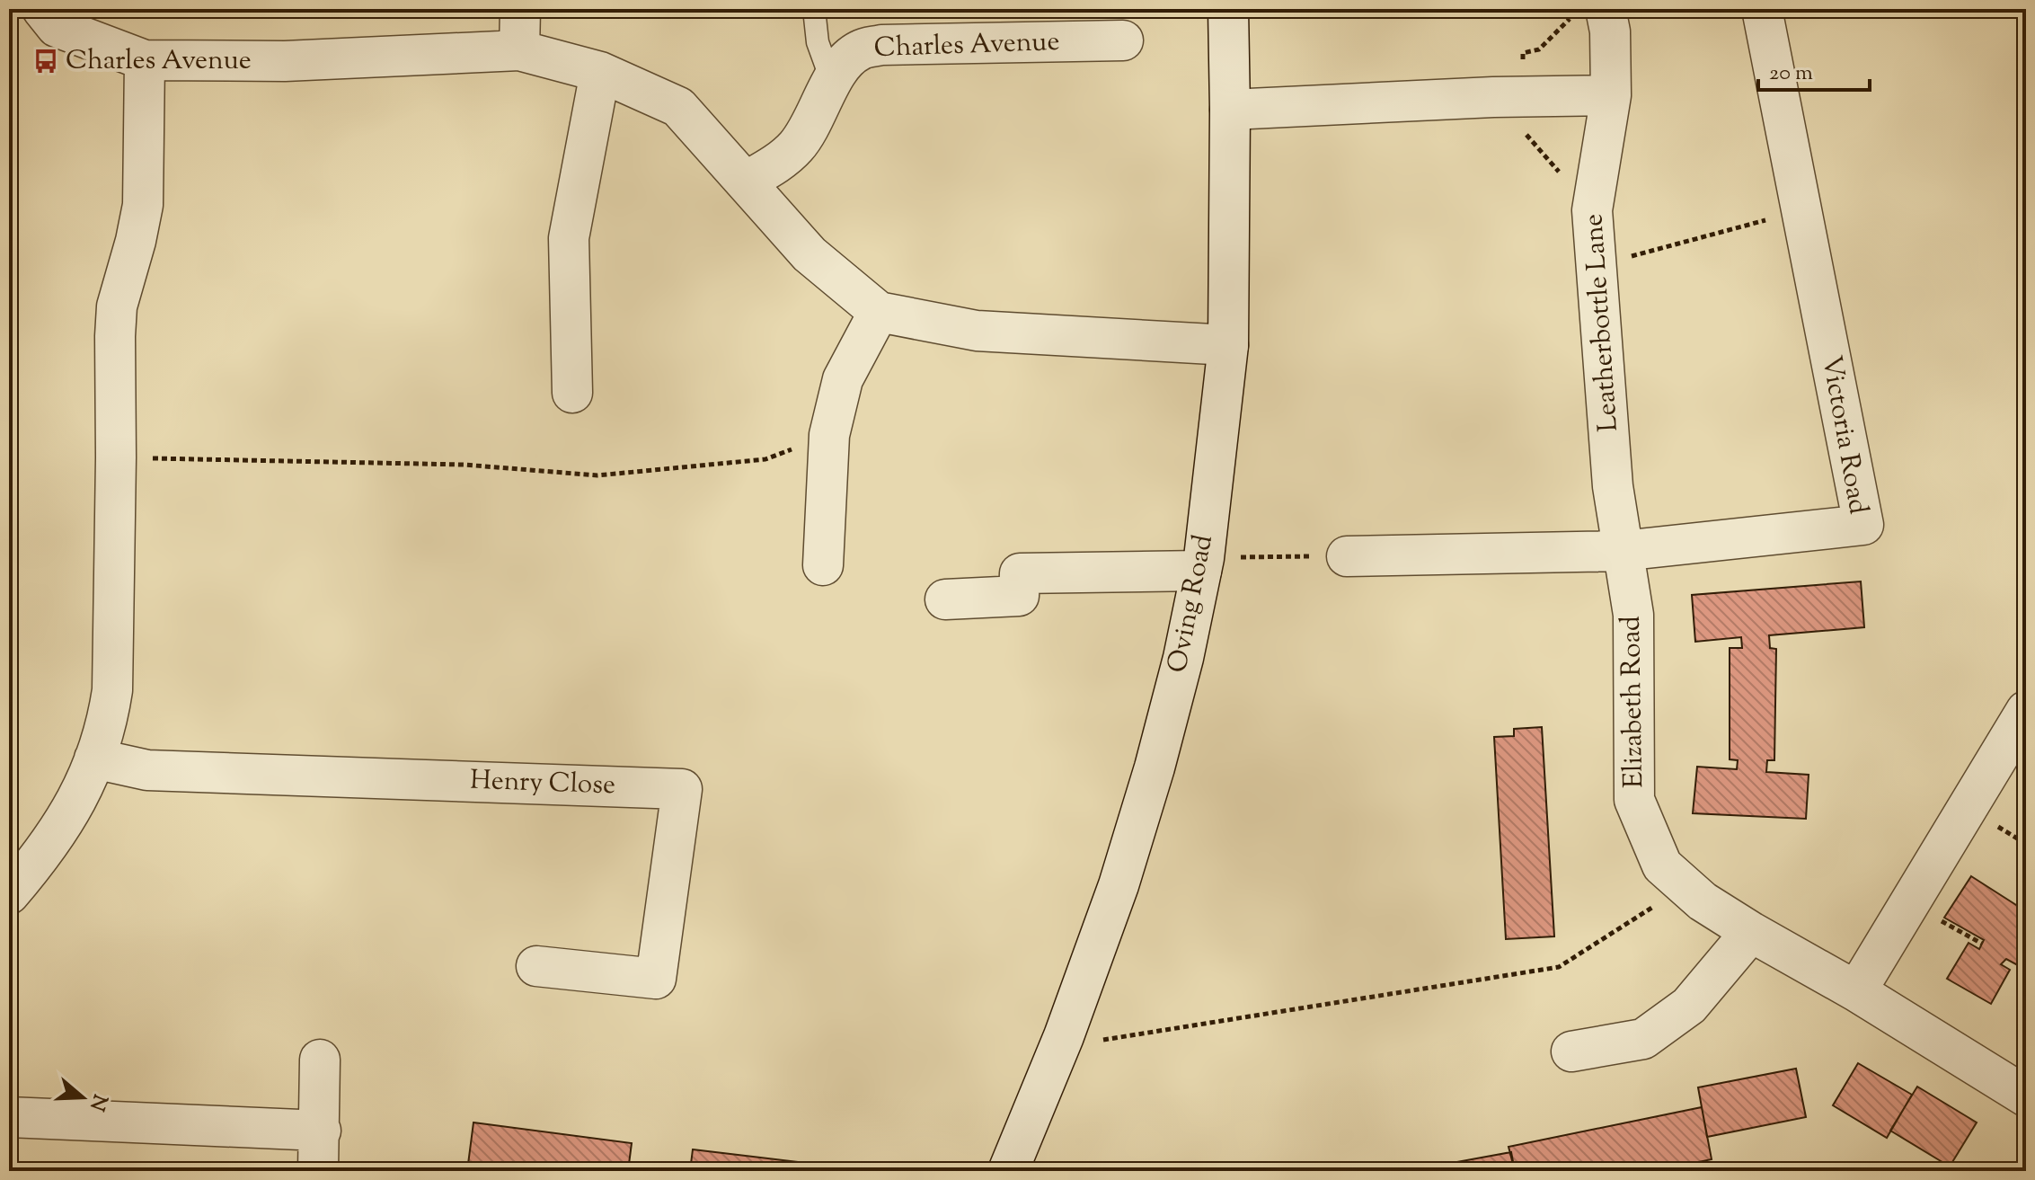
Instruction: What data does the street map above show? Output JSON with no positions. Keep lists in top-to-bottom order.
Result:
{
  "streets": {
    "street": [
      "Charles Avenue",
      "Leatherbottle Lane",
      "Victoria Road",
      "Oving Road",
      "Elizabeth Road",
      "Henry Close"
    ]
  },
  "crossings": [
    ["Leatherbottle Lane", "Victoria Road"],
    ["Leatherbottle Lane", "Elizabeth Road"],
    ["Victoria Road", "Elizabeth Road"]
  ],
  "places": {
    "bus stop": ["Charles Avenue"]
  },
  "scale_bar": "20 m",
  "north": "right"
}
